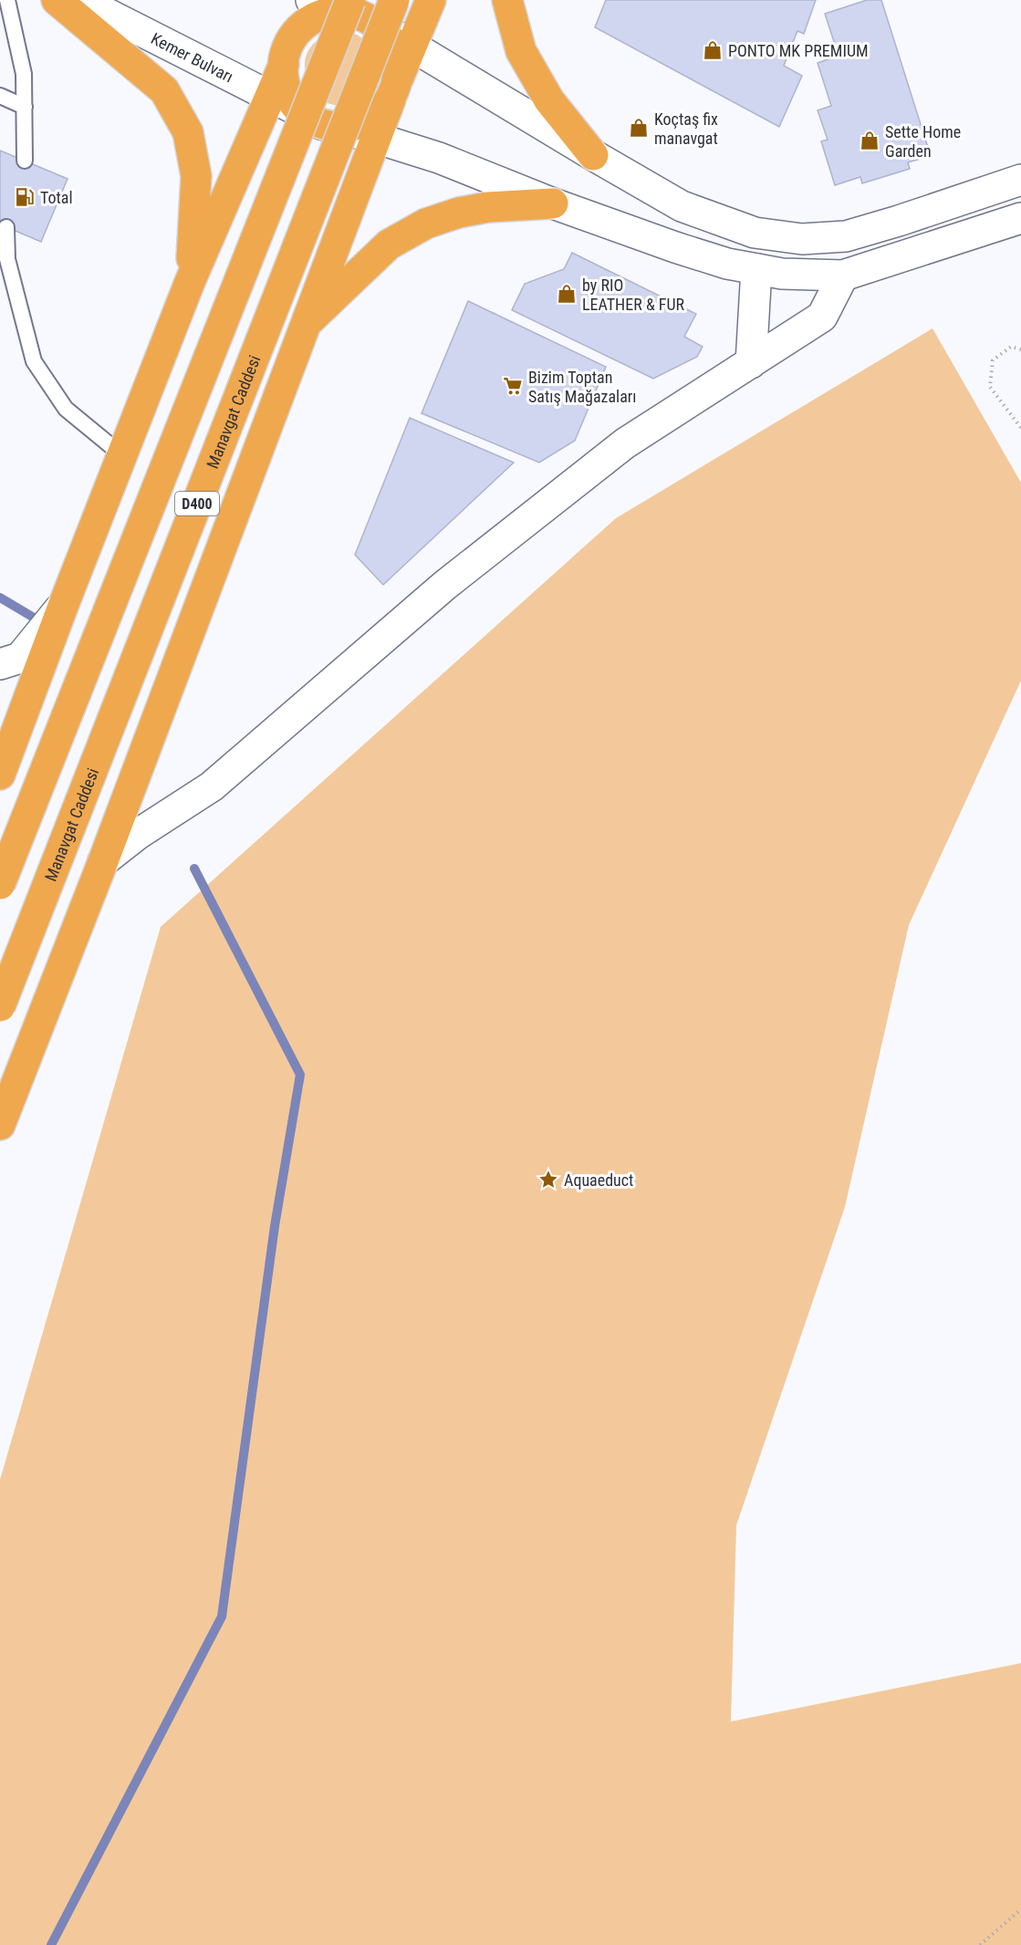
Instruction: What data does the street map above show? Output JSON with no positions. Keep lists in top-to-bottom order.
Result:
{
  "streets": {
    "highway": ["Manavgat Caddesi", "D400"],
    "street": ["Kemer Bulvarı"]
  },
  "crossings": [
    ["Kemer Bulvarı", "D400"]
  ],
  "places": {
    "shop": [
      "PONTO MK PREMIUM",
      "Koçtaş fix manavgat",
      "Sette Home Garden",
      "by RIO LEATHER & FUR"
    ],
    "fuel station": ["Total"],
    "supermarket": ["Bizim Toptan Satış Mağazaları"],
    "place": ["Aquaeduct"]
  }
}
